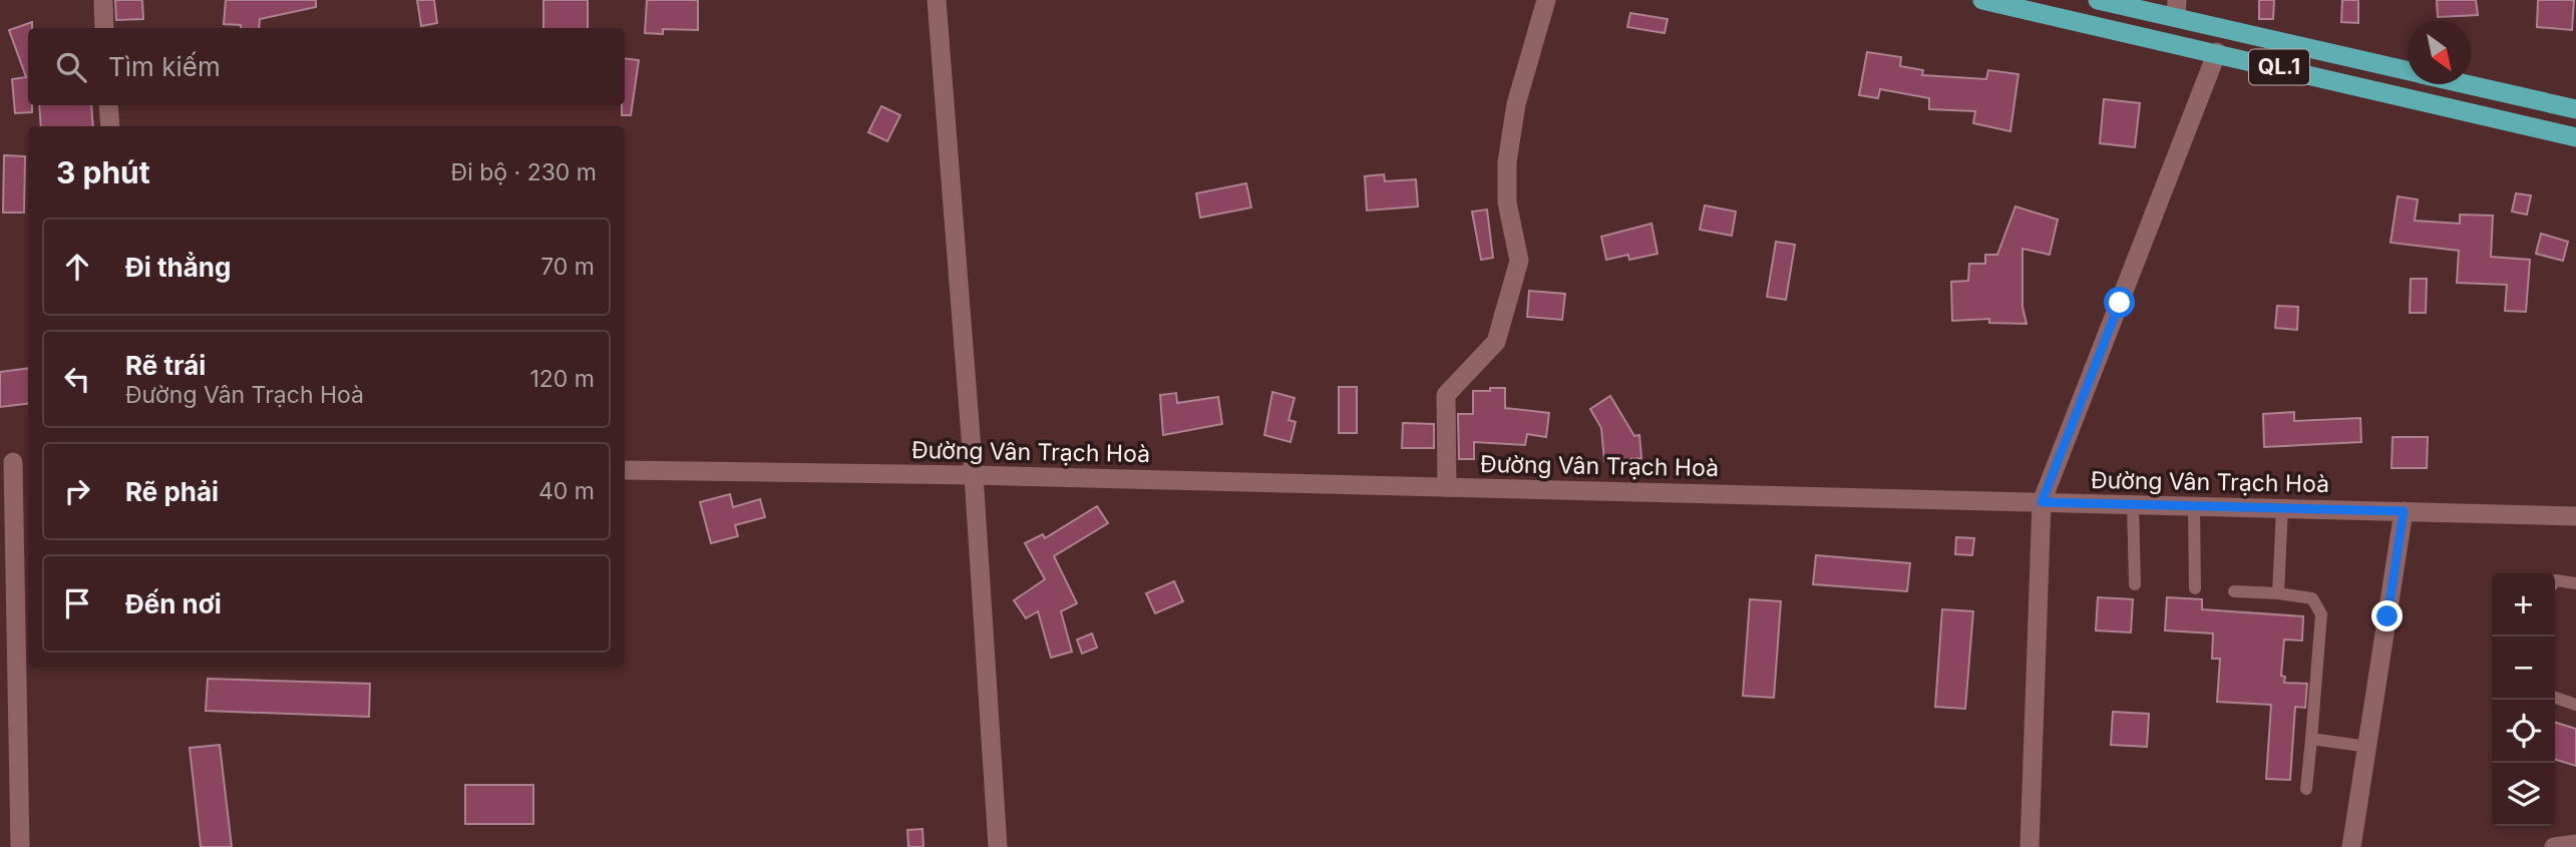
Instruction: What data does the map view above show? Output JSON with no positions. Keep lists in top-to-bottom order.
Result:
{
  "streets": {
    "highway": ["QL.1"],
    "street": ["Đường Vân Trạch Hoà"]
  },
  "north": "bottom right",
  "page": {
    "search": "Tìm kiếm",
    "heading": ["3 phút", "Đi bộ · 230 m"],
    "list": [
      ["Đi thẳng", "70 m"],
      ["Rẽ trái", "Đường Vân Trạch Hoà", "120 m"],
      ["Rẽ phải", "40 m"],
      "Đến nơi"
    ],
    "map_buttons": ["+", "−"]
  }
}
